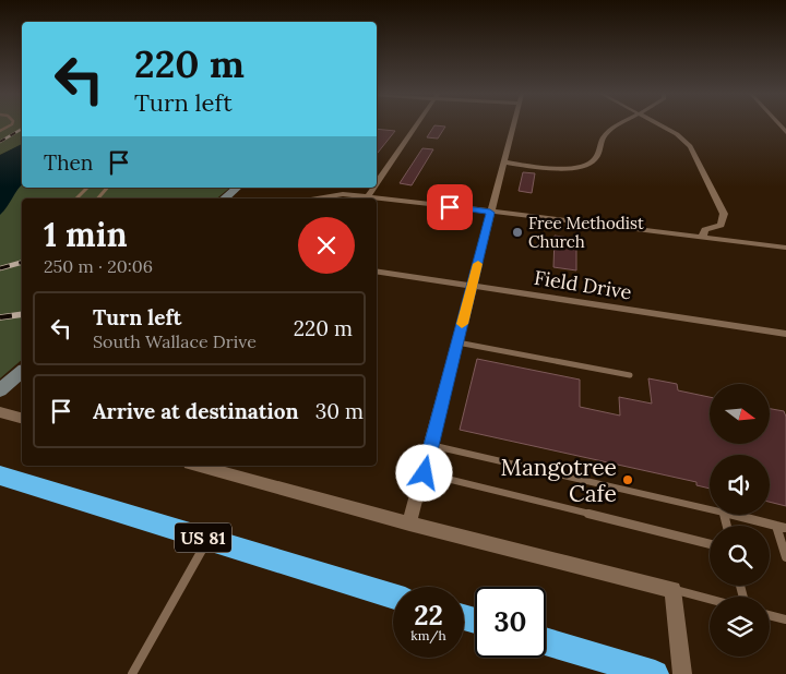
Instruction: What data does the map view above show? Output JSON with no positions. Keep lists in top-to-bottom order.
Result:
{
  "streets": {
    "highway": ["US 81"],
    "street": ["Field Drive"]
  },
  "places": ["Free Methodist Church", "Mangotree Cafe"],
  "north": "right",
  "page": {
    "turn": ["220 m", "Turn left"],
    "then": "Then",
    "heading": ["1 min", "250 m · 20:06"],
    "list": [
      {
        "name": "Turn left",
        "note": "South Wallace Drive",
        "value": "220 m"
      },
      {
        "name": "Arrive at destination",
        "value": "30 m"
      }
    ],
    "speed": "22 km/h",
    "limit": "30"
  }
}
